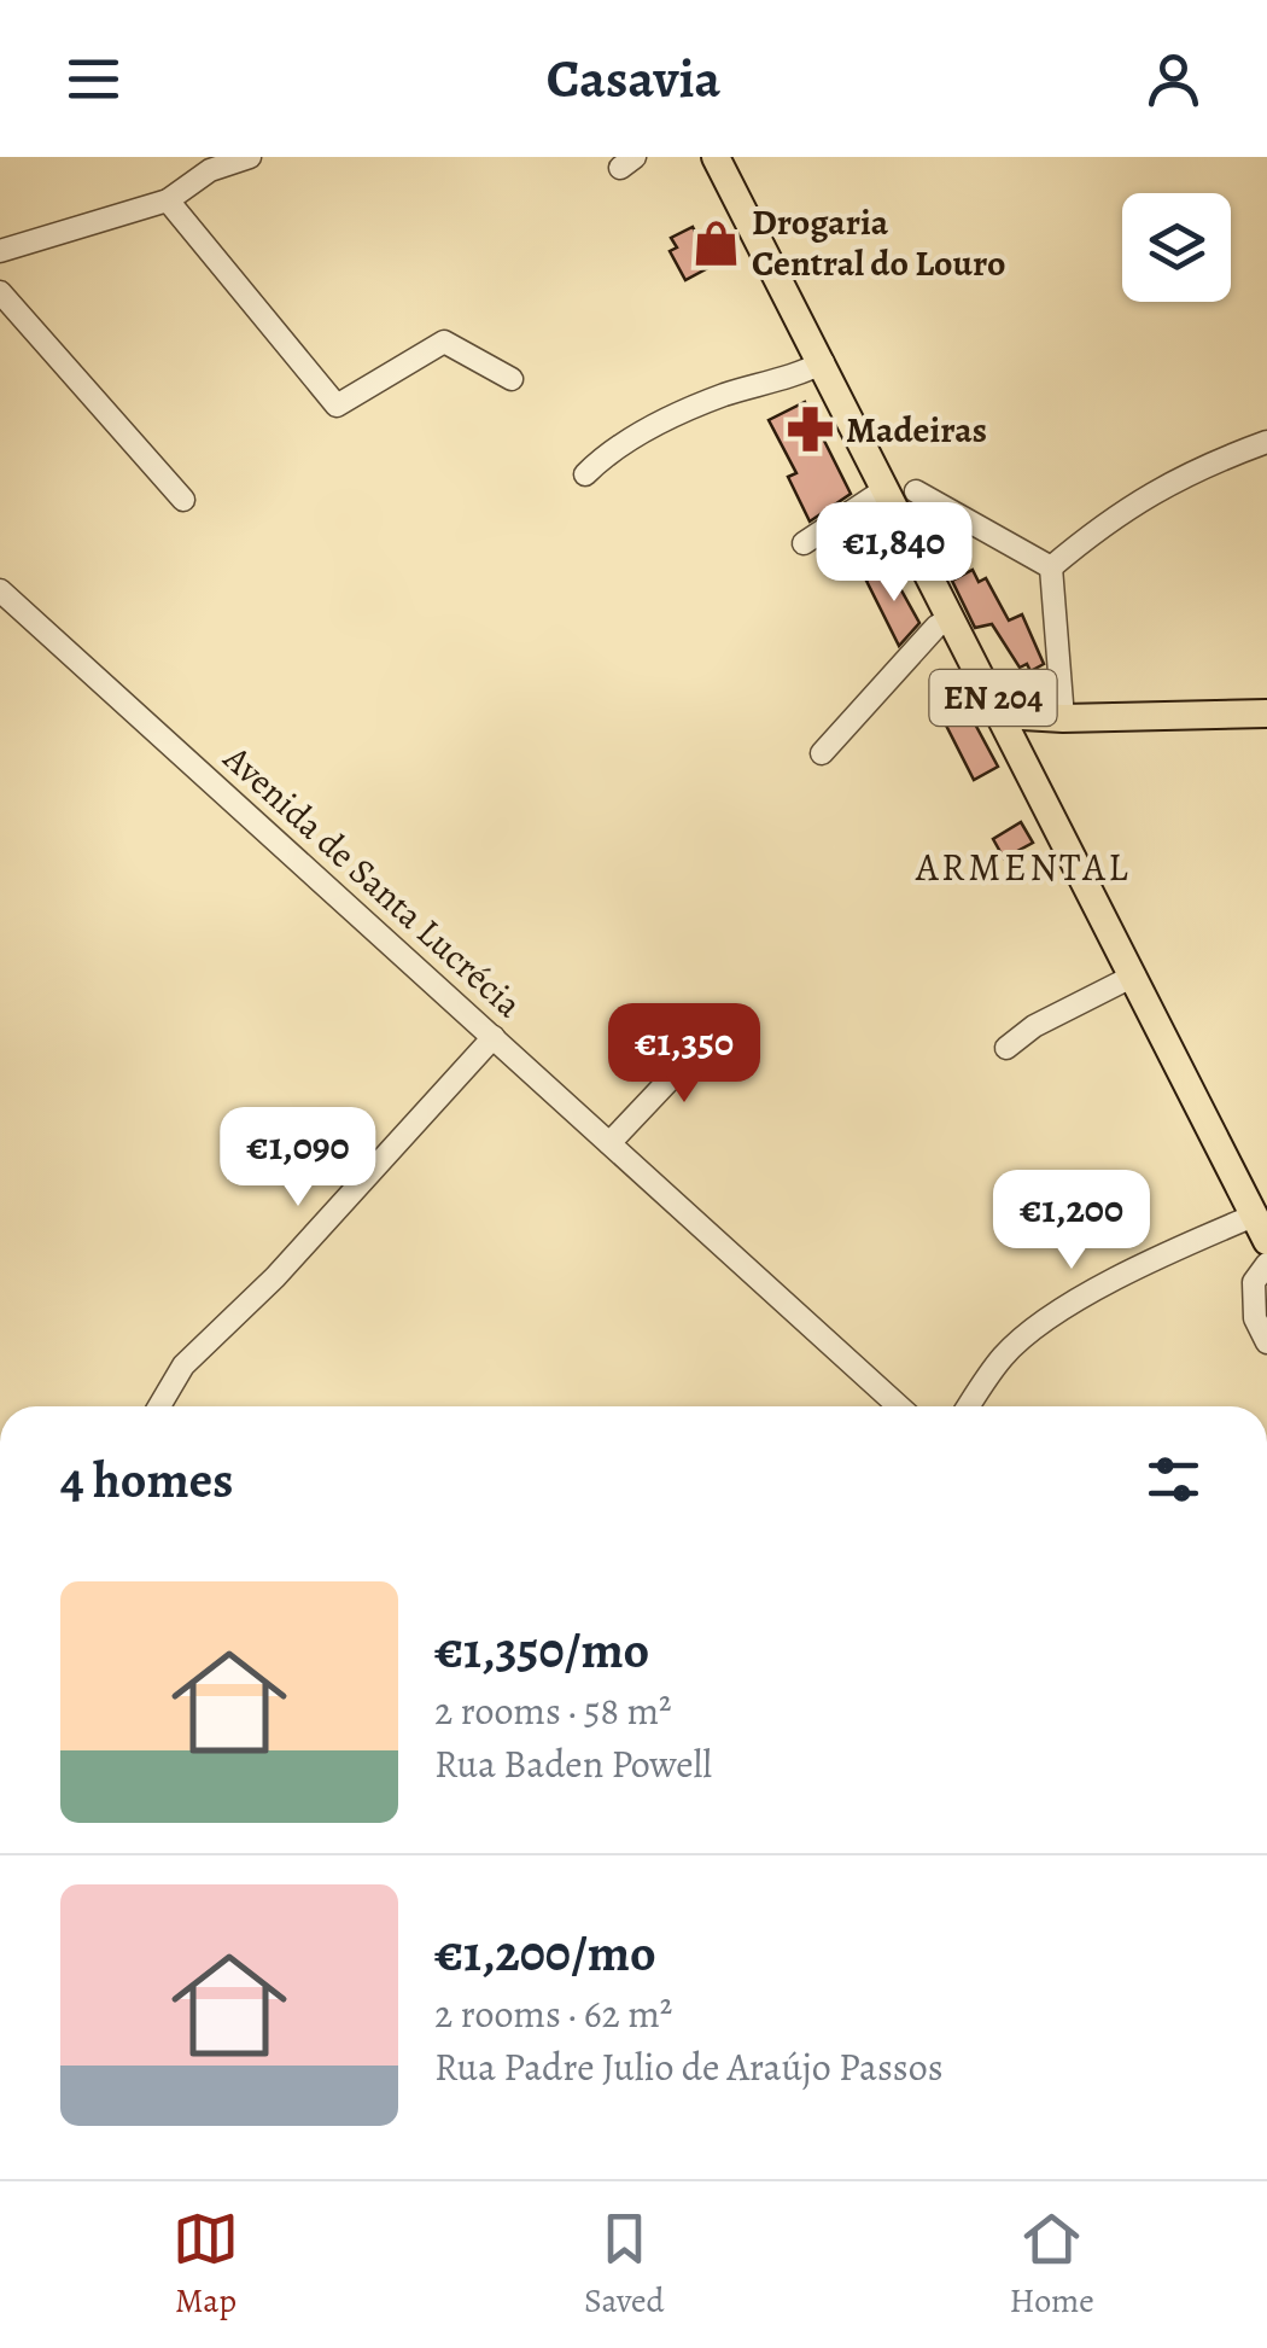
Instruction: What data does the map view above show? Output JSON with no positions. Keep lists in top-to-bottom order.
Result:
{
  "streets": {
    "main road": ["EN 204"],
    "street": ["Avenida de Santa Lucrécia"]
  },
  "districts": ["ARMENTAL"],
  "places": {
    "shop": ["Drogaria Central do Louro"],
    "pharmacy": ["Madeiras"]
  },
  "page": {
    "header": "Casavia",
    "price": [
      "€1,840",
      "€1,350",
      "€1,090",
      "€1,200"
    ],
    "heading": "4 homes",
    "list": [
      {
        "name": "€1,350/mo",
        "note": "2 rooms · 58 m² · Rua Baden Powell"
      },
      {
        "name": "€1,200/mo",
        "note": "2 rooms · 62 m² · Rua Padre Julio de Araújo Passos"
      }
    ],
    "tabs": ["Map", "Saved", "Home"]
  }
}
